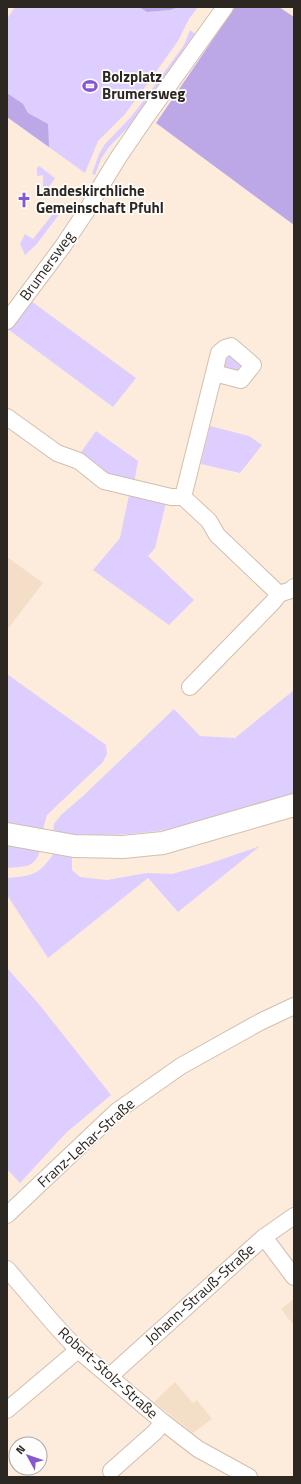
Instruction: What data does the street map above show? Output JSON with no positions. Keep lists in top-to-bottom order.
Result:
{
  "streets": {
    "street": [
      "Brumersweg",
      "Franz-Lehar-Straße",
      "Johann-Strauß-Straße",
      "Robert-Stolz-Straße"
    ]
  },
  "crossings": [
    ["Johann-Strauß-Straße", "Robert-Stolz-Straße"]
  ],
  "places": {
    "sports": ["Bolzplatz Brumersweg"],
    "church": ["Landeskirchliche Gemeinschaft Pfuhl"]
  },
  "north": "top left"
}
